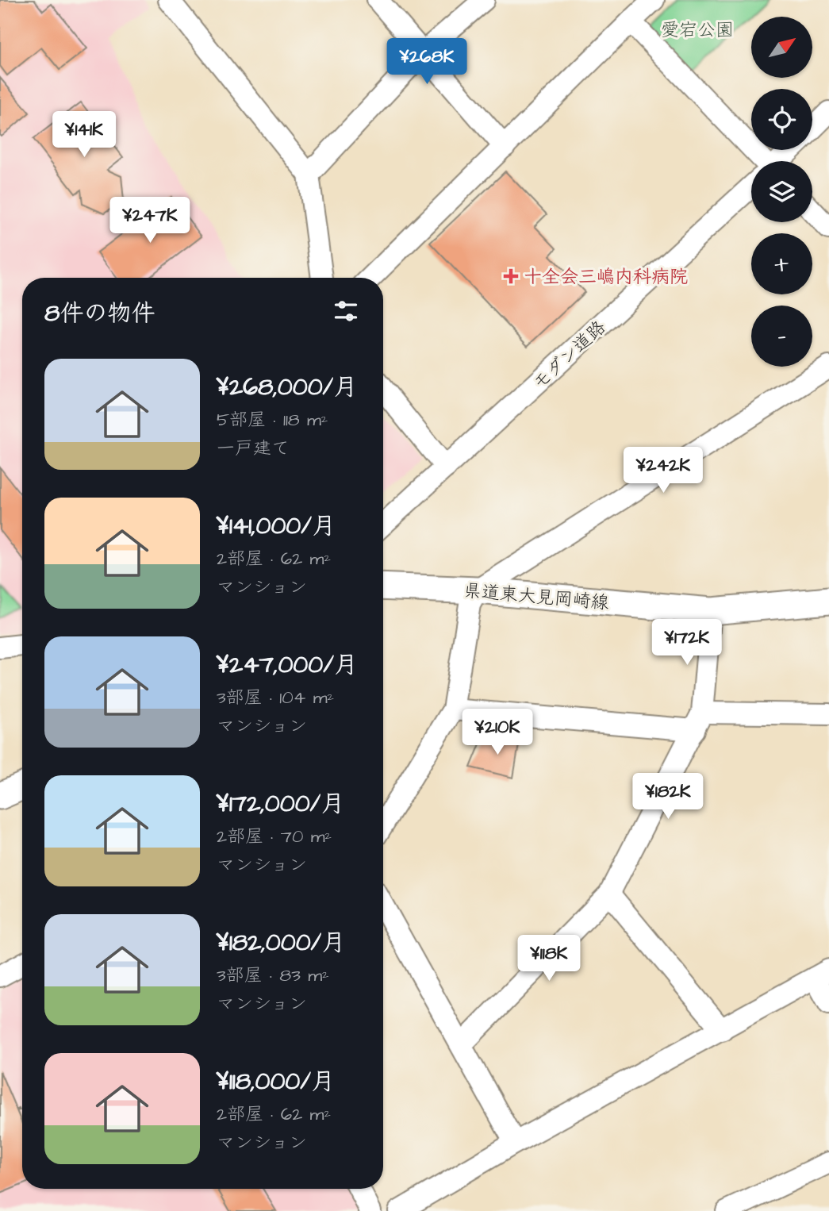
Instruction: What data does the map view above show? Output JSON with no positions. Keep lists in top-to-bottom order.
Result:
{
  "streets": {
    "main road": ["県道東大見岡崎線"],
    "street": ["モダン道路"]
  },
  "parks": ["愛宕公園"],
  "places": {
    "health": ["十全会三嶋内科病院"]
  },
  "north": "top right",
  "page": {
    "map_buttons": ["+", "−"],
    "price": [
      "¥268K",
      "¥141K",
      "¥247K",
      "¥242K",
      "¥172K",
      "¥210K",
      "¥182K",
      "¥118K"
    ],
    "heading": "8件の物件",
    "list": [
      {
        "name": "¥268,000/月",
        "note": "5部屋 · 118 m² · 一戸建て"
      },
      {
        "name": "¥141,000/月",
        "note": "2部屋 · 62 m² · マンション"
      },
      {
        "name": "¥247,000/月",
        "note": "3部屋 · 104 m² · マンション"
      },
      {
        "name": "¥172,000/月",
        "note": "2部屋 · 70 m² · マンション"
      },
      {
        "name": "¥182,000/月",
        "note": "3部屋 · 83 m² · マンション"
      },
      {
        "name": "¥118,000/月",
        "note": "2部屋 · 62 m² · マンション"
      }
    ]
  }
}
